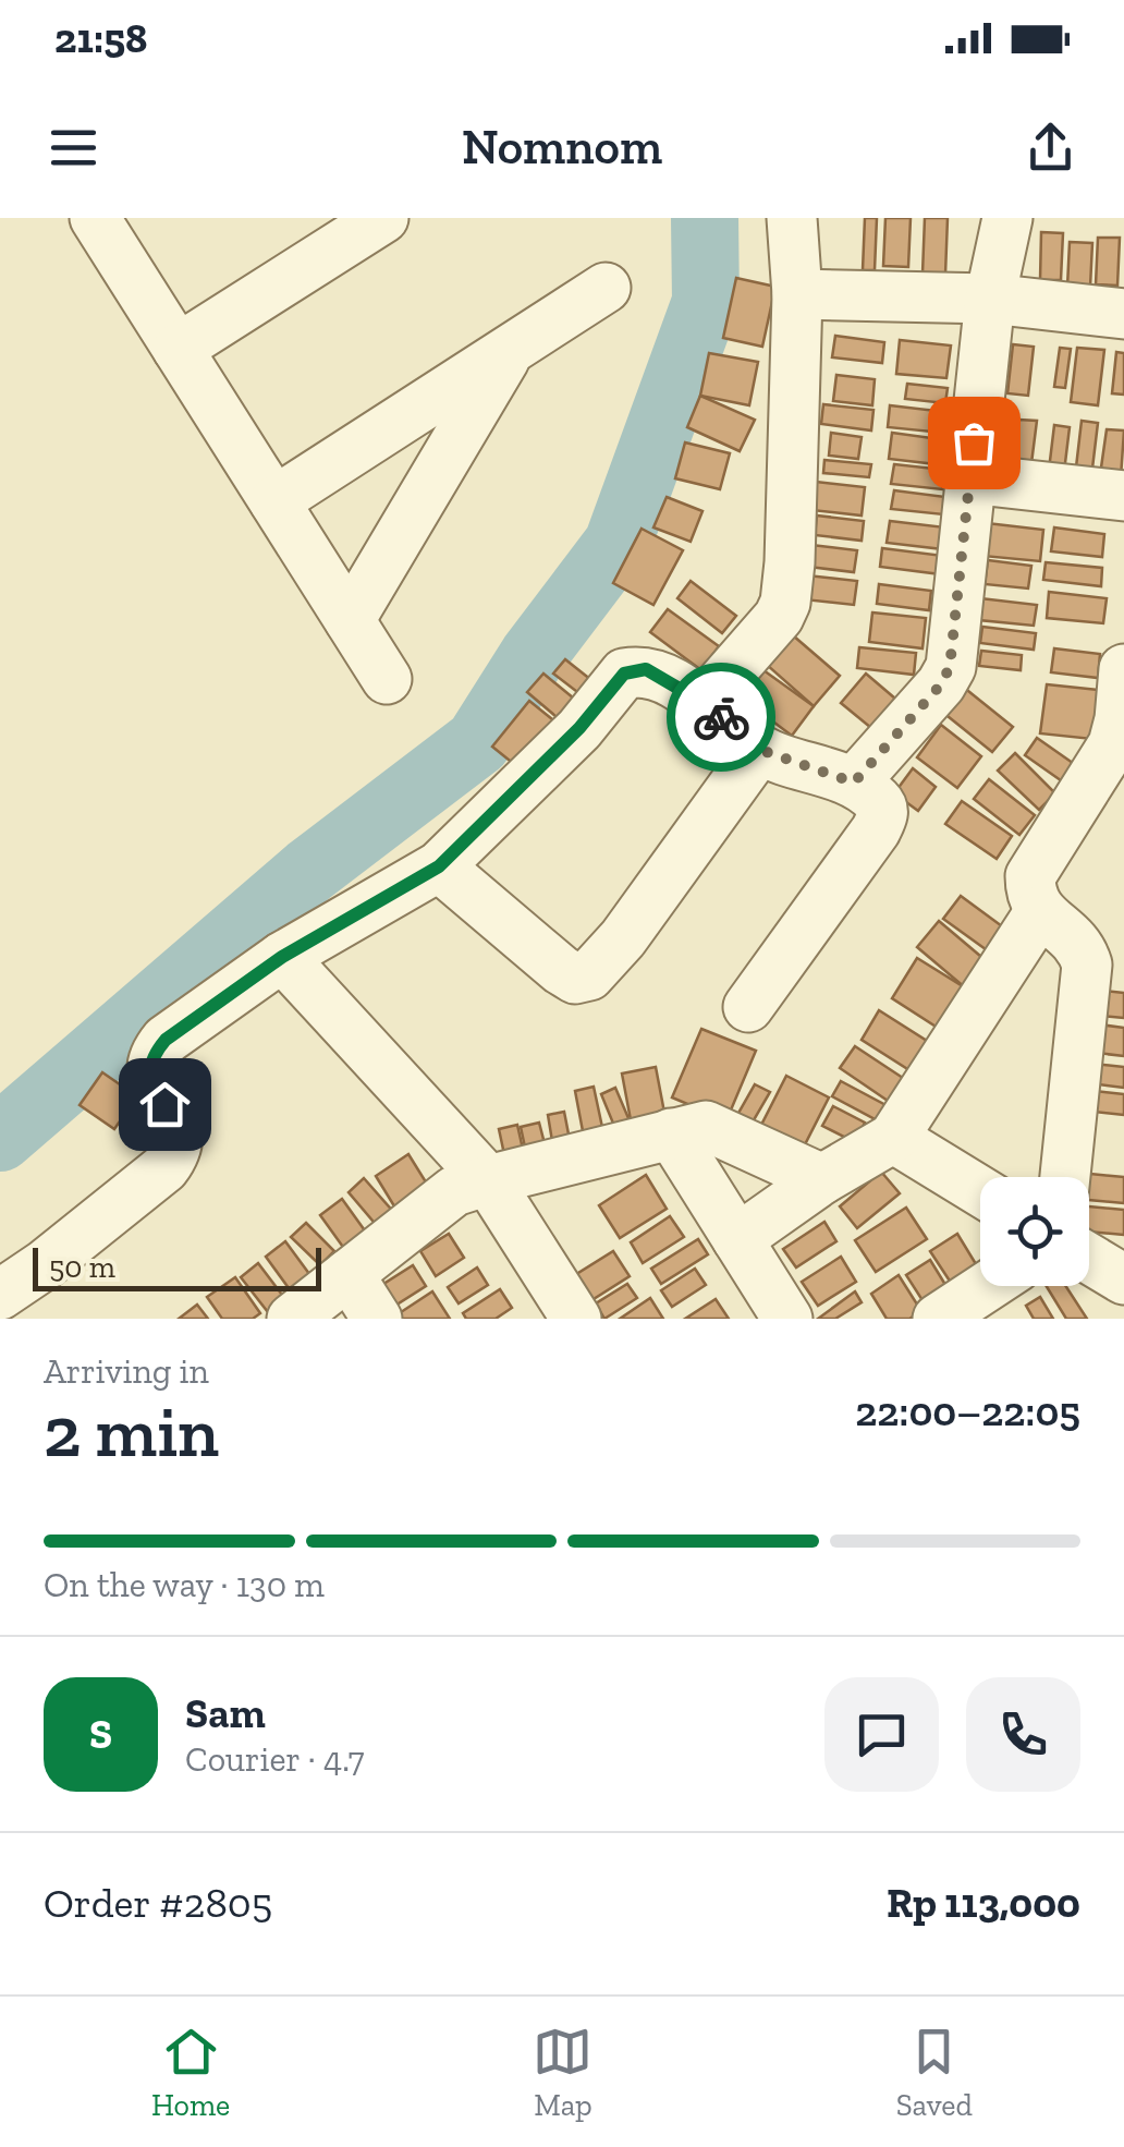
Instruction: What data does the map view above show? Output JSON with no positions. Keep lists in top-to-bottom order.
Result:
{
  "scale_bar": "50 m",
  "page": {
    "status": "21:58",
    "header": "Nomnom",
    "scale": "50 m",
    "heading": ["2 min", "Arriving in", "22:00–22:05"],
    "panel": [
      "Sam",
      "Courier · 4.7",
      "Order #2805",
      "Rp 113,000"
    ],
    "bar": "On the way · 130 m",
    "round": "S",
    "tabs": ["Home", "Map", "Saved"]
  }
}
